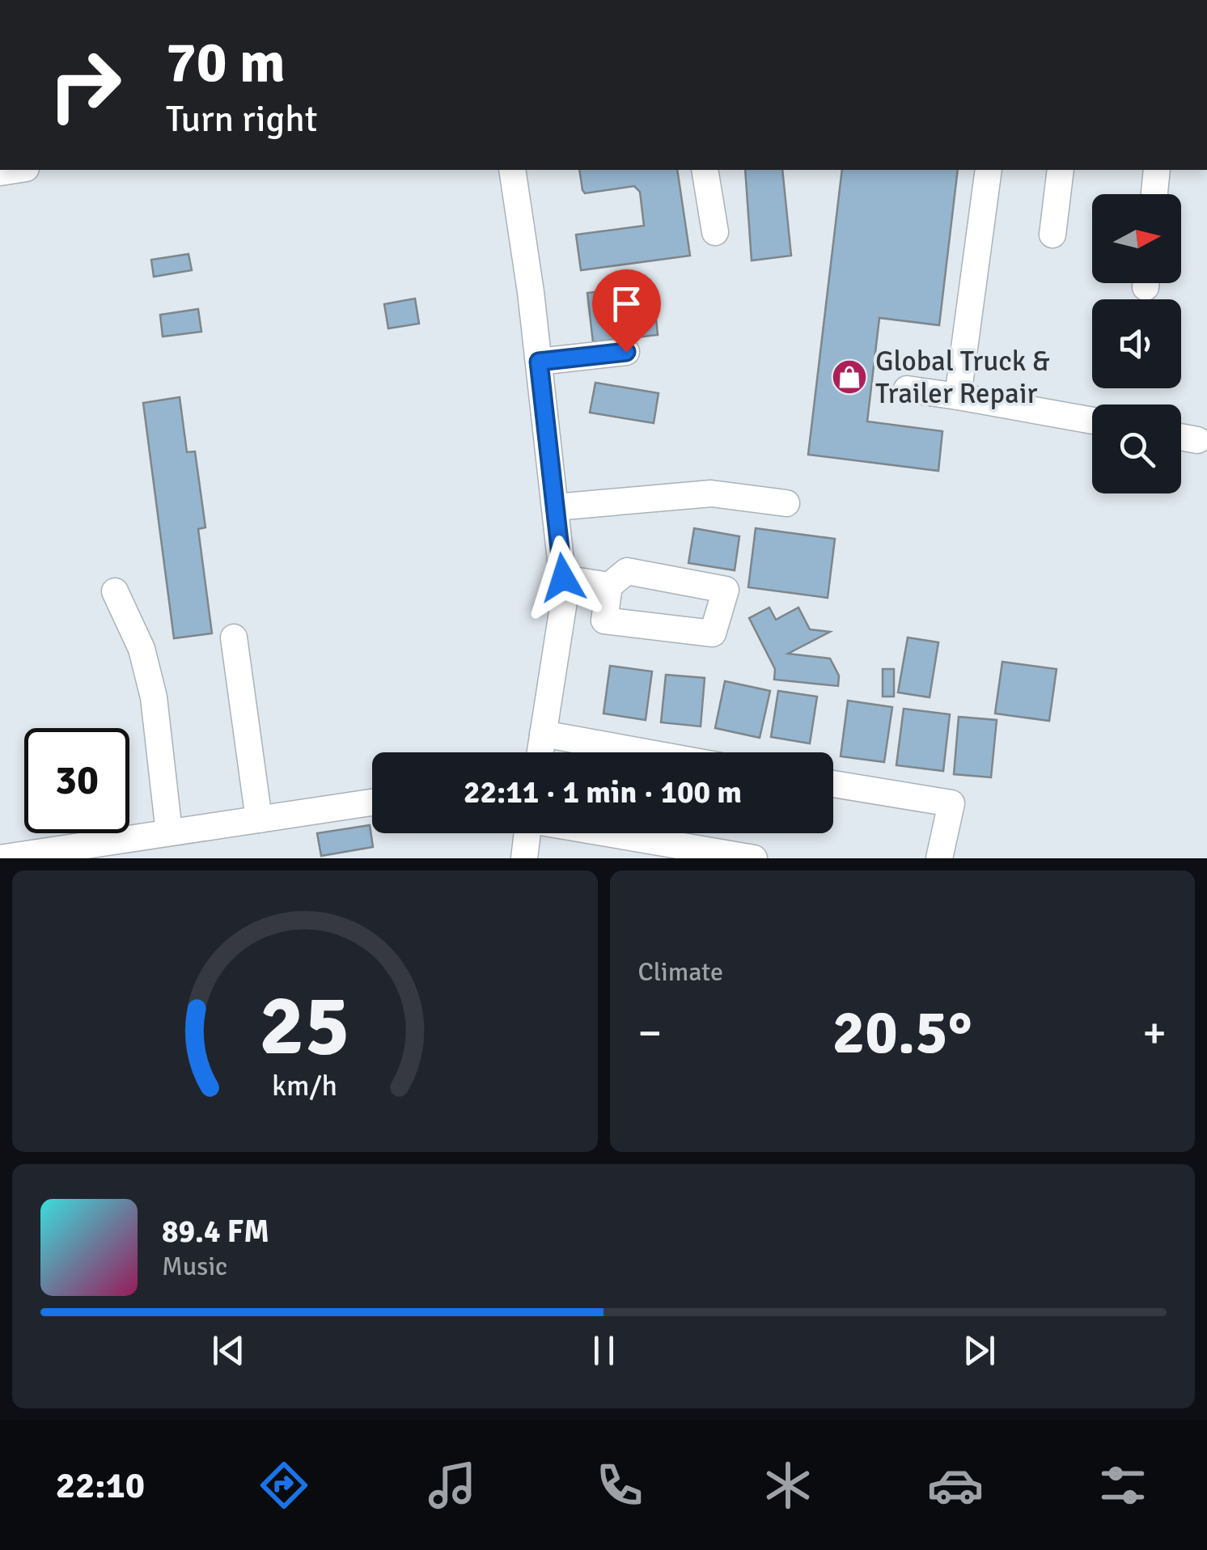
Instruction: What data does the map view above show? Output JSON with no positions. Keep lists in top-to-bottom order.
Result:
{
  "places": {
    "shop": ["Global Truck & Trailer Repair"]
  },
  "north": "right",
  "page": {
    "turn": ["70 m", "Turn right"],
    "limit": "30",
    "trip": "22:11 · 1 min · 100 m",
    "tile": "Climate",
    "heat": ["−", "20.5°", "+"],
    "song": ["89.4 FM", "Music"],
    "tabs": "22:10",
    "gauge": ["25", "km/h"]
  }
}
